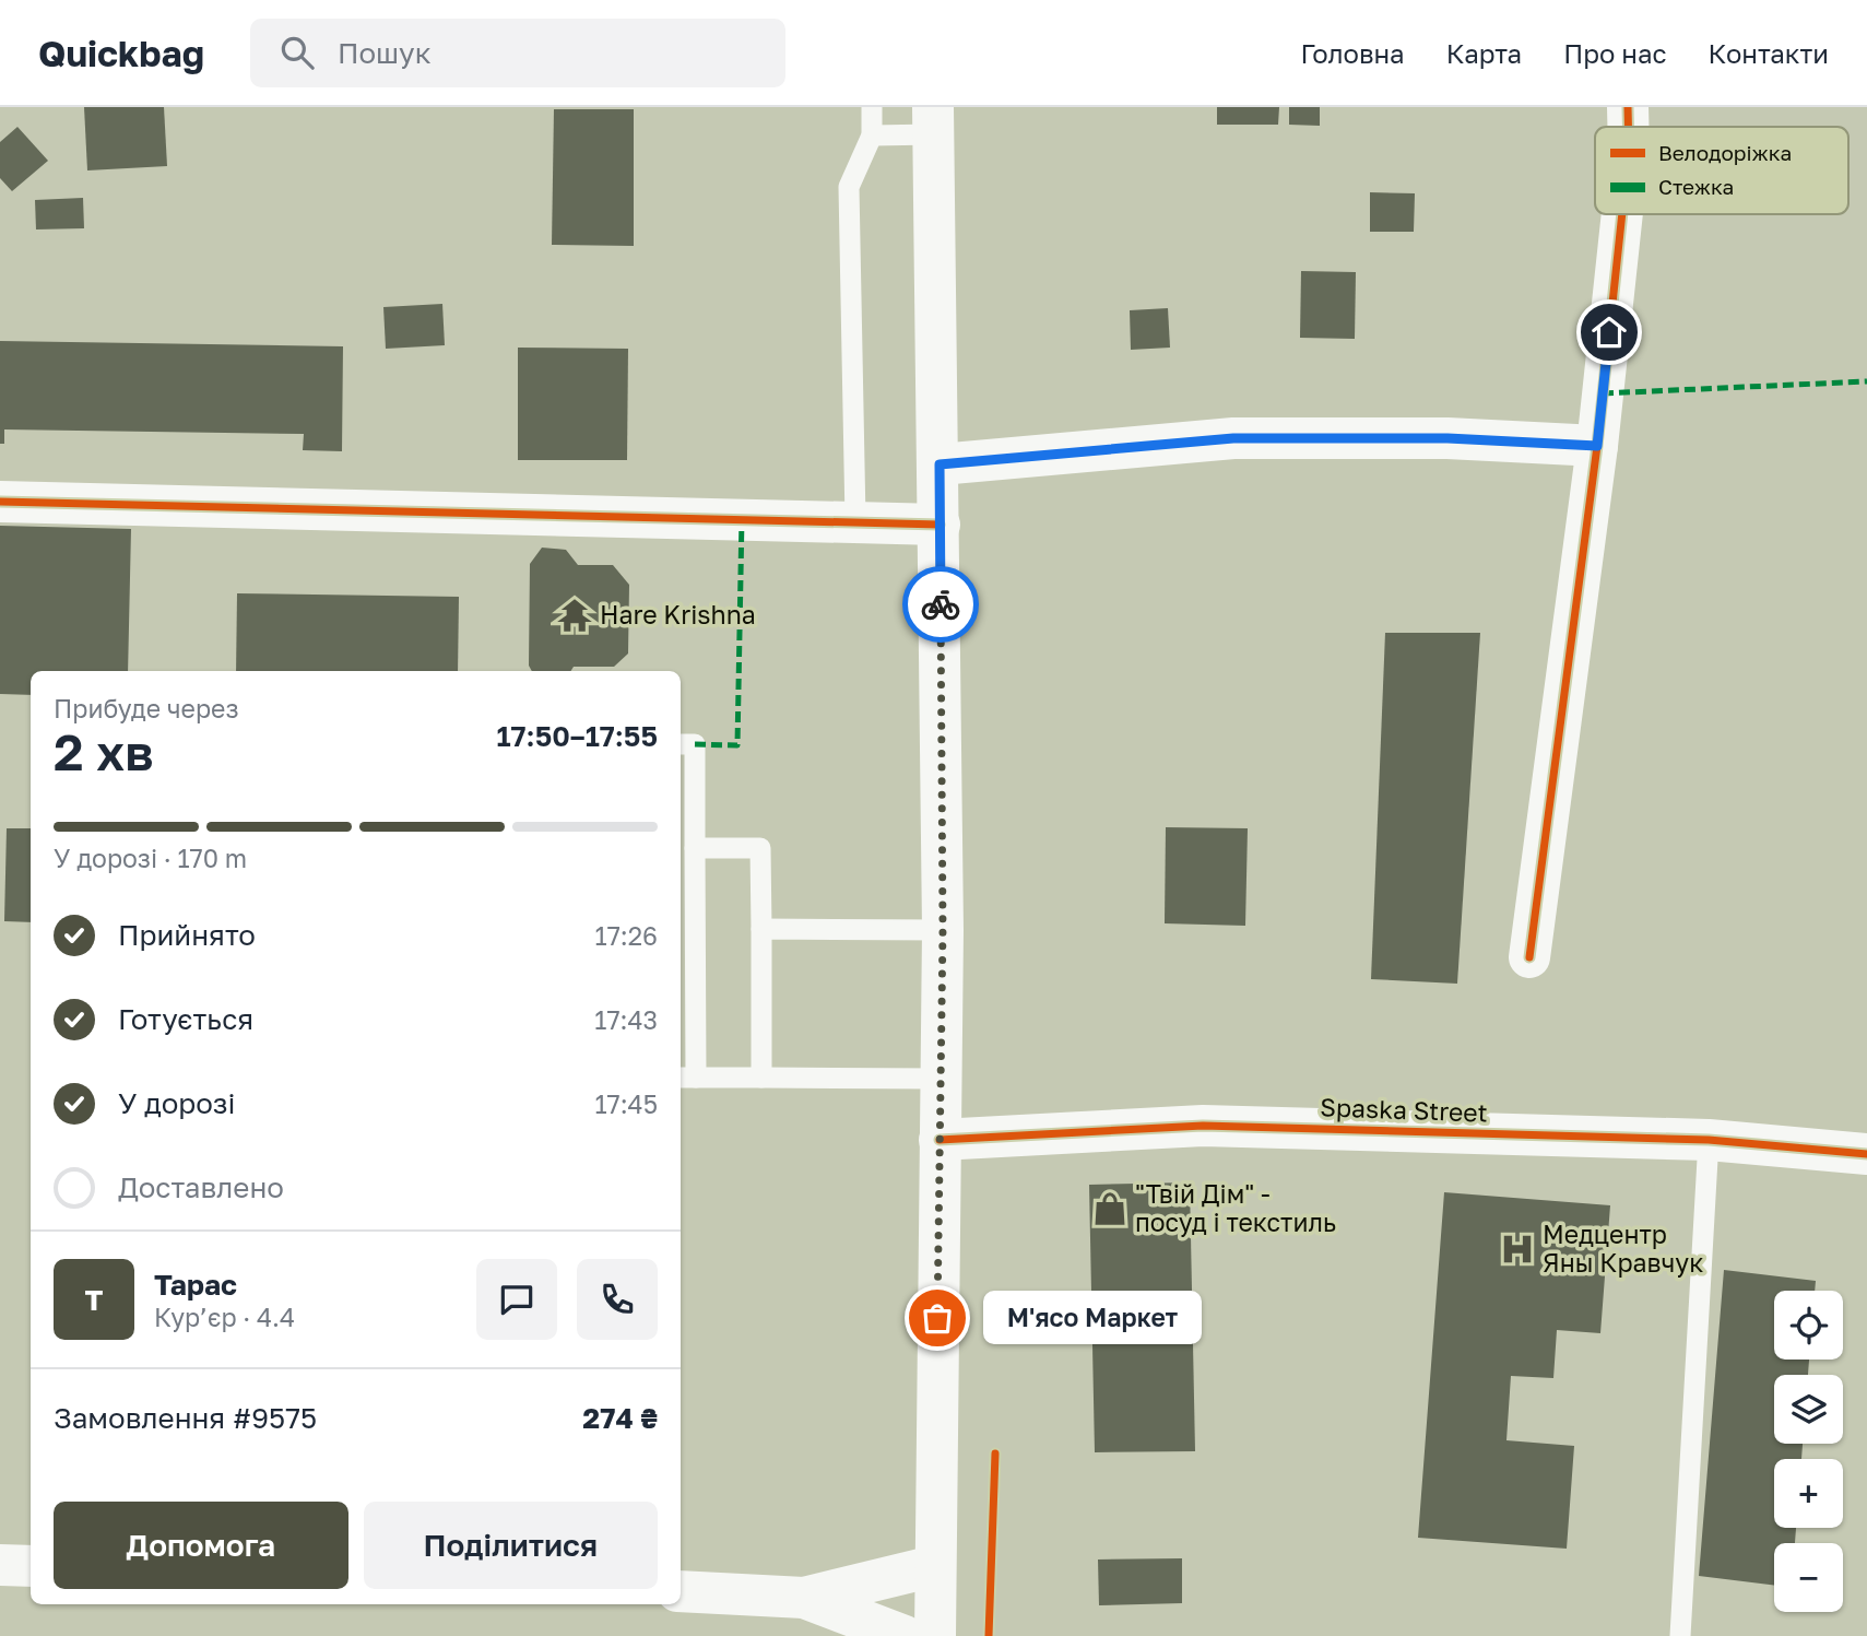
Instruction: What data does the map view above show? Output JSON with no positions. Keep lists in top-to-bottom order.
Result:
{
  "streets": {
    "street": ["Spaska Street"]
  },
  "places": {
    "temple": ["Hare Krishna"],
    "shop": ["\"Твій Дім\" - посуд і текстиль"],
    "hospital": ["Медцентр Яны Кравчук"],
    "other": ["М'ясо Маркет"]
  },
  "legend": ["Велодоріжка", "Стежка"],
  "page": {
    "header": "Quickbag",
    "search": "Пошук",
    "nav": [
      "Головна",
      "Карта",
      "Про нас",
      "Контакти"
    ],
    "heading": ["2 хв", "Прибуде через", "17:50–17:55"],
    "panel": [
      "Тарас",
      "Кур’єр · 4.4",
      "Замовлення #9575",
      "274 ₴"
    ],
    "bar": "У дорозі · 170 m",
    "list": [
      ["Прийнято", "17:26"],
      ["Готується", "17:43"],
      ["У дорозі", "17:45"],
      "Доставлено"
    ],
    "round": "Т",
    "map_buttons": ["+", "−"],
    "bubble": "М'ясо Маркет",
    "buttons": ["Допомога", "Поділитися"]
  }
}
